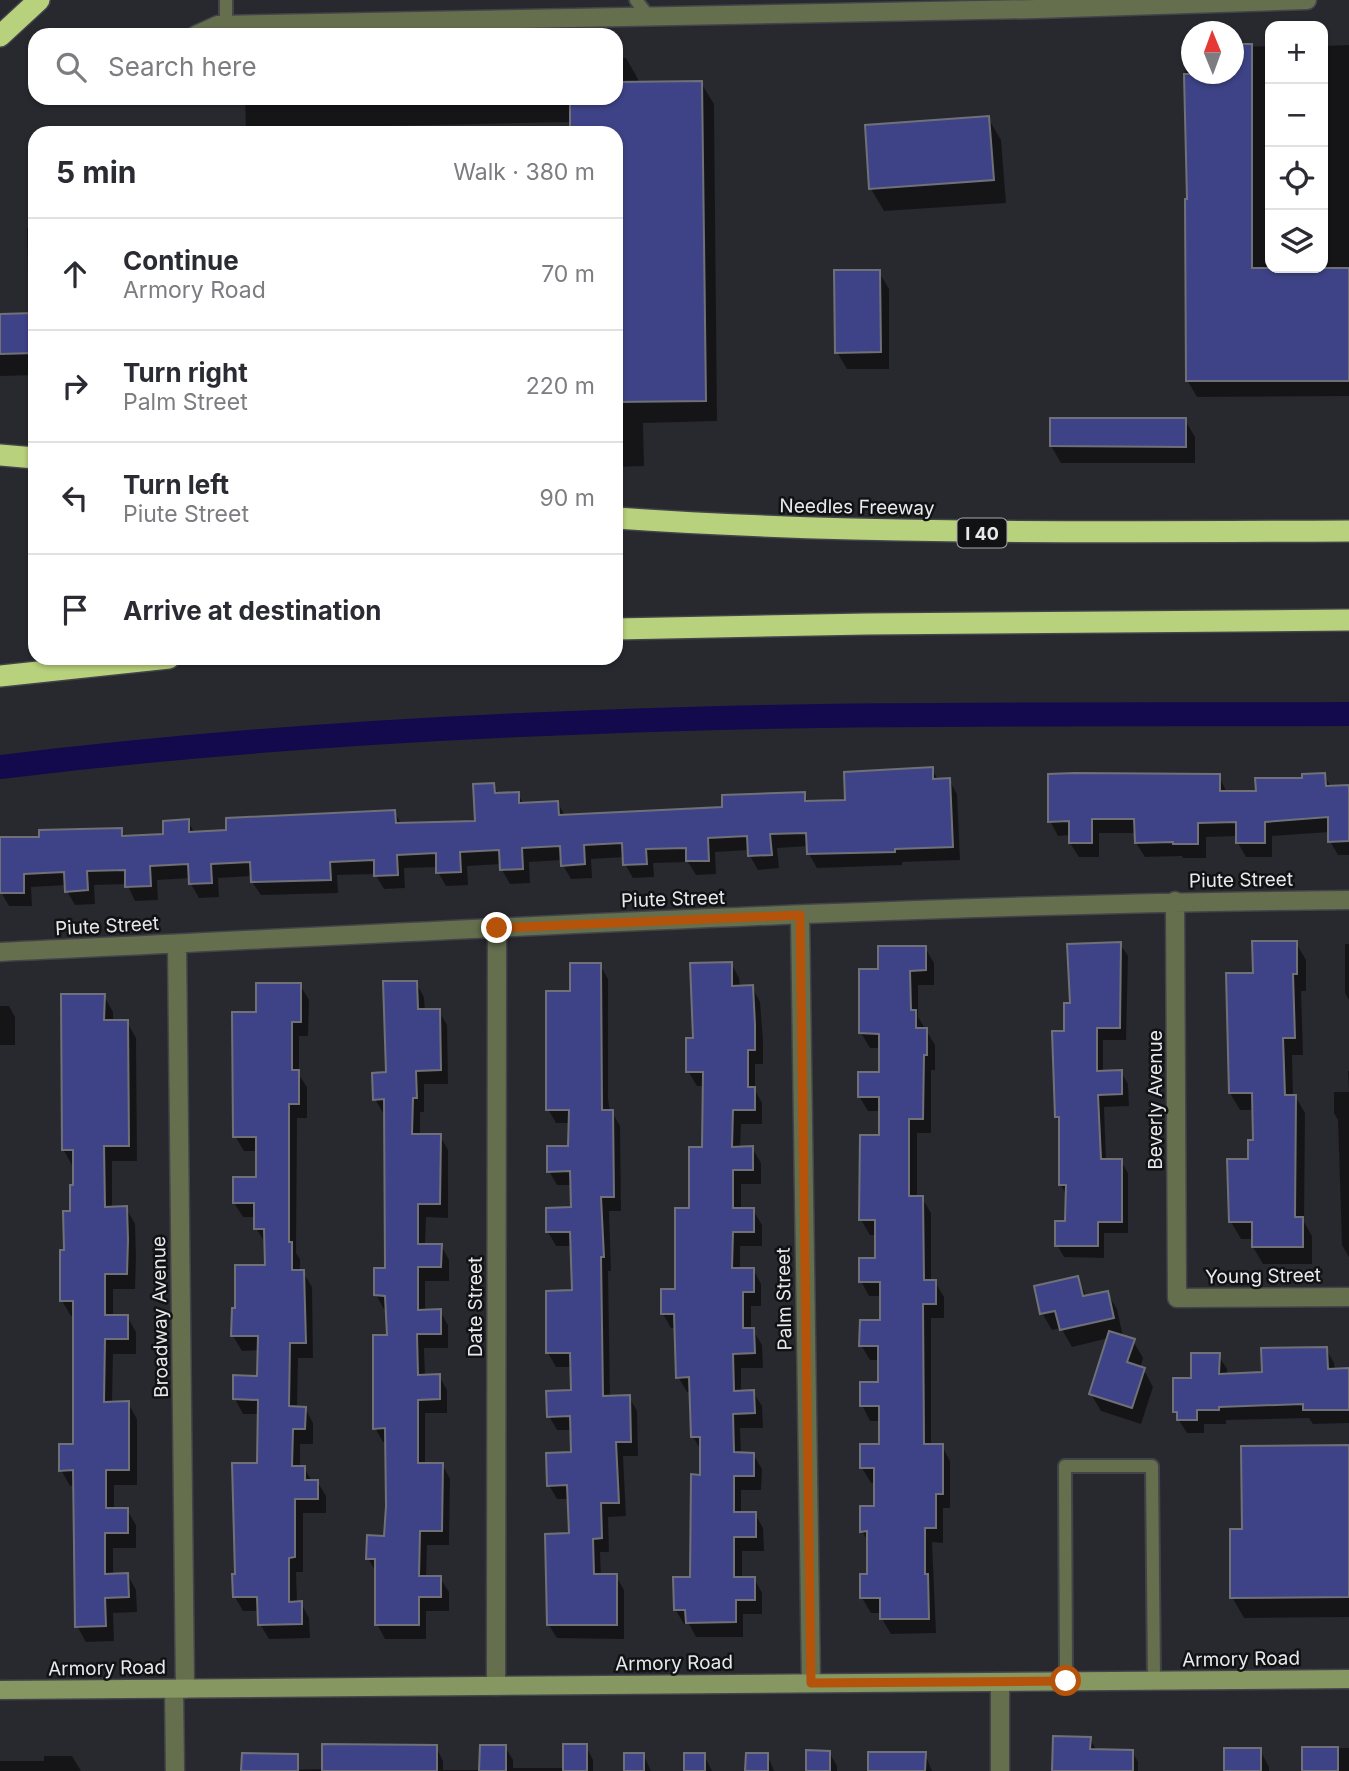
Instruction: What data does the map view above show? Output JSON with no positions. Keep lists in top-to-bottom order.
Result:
{
  "streets": {
    "highway": ["Needles Freeway", "I 40"],
    "main road": ["Armory Road"],
    "street": [
      "Piute Street",
      "Beverly Avenue",
      "Young Street",
      "Palm Street",
      "Date Street",
      "Broadway Avenue"
    ]
  },
  "crossings": [
    ["Piute Street", "Beverly Avenue"],
    ["Piute Street", "Palm Street"],
    ["Piute Street", "Date Street"],
    ["Piute Street", "Broadway Avenue"],
    ["Beverly Avenue", "Young Street"],
    ["Palm Street", "Armory Road"],
    ["Date Street", "Armory Road"],
    ["Broadway Avenue", "Armory Road"]
  ],
  "north": "top",
  "page": {
    "map_buttons": ["+", "−"],
    "search": "Search here",
    "heading": ["5 min", "Walk · 380 m"],
    "list": [
      ["Continue", "Armory Road", "70 m"],
      ["Turn right", "Palm Street", "220 m"],
      ["Turn left", "Piute Street", "90 m"],
      "Arrive at destination"
    ]
  }
}
